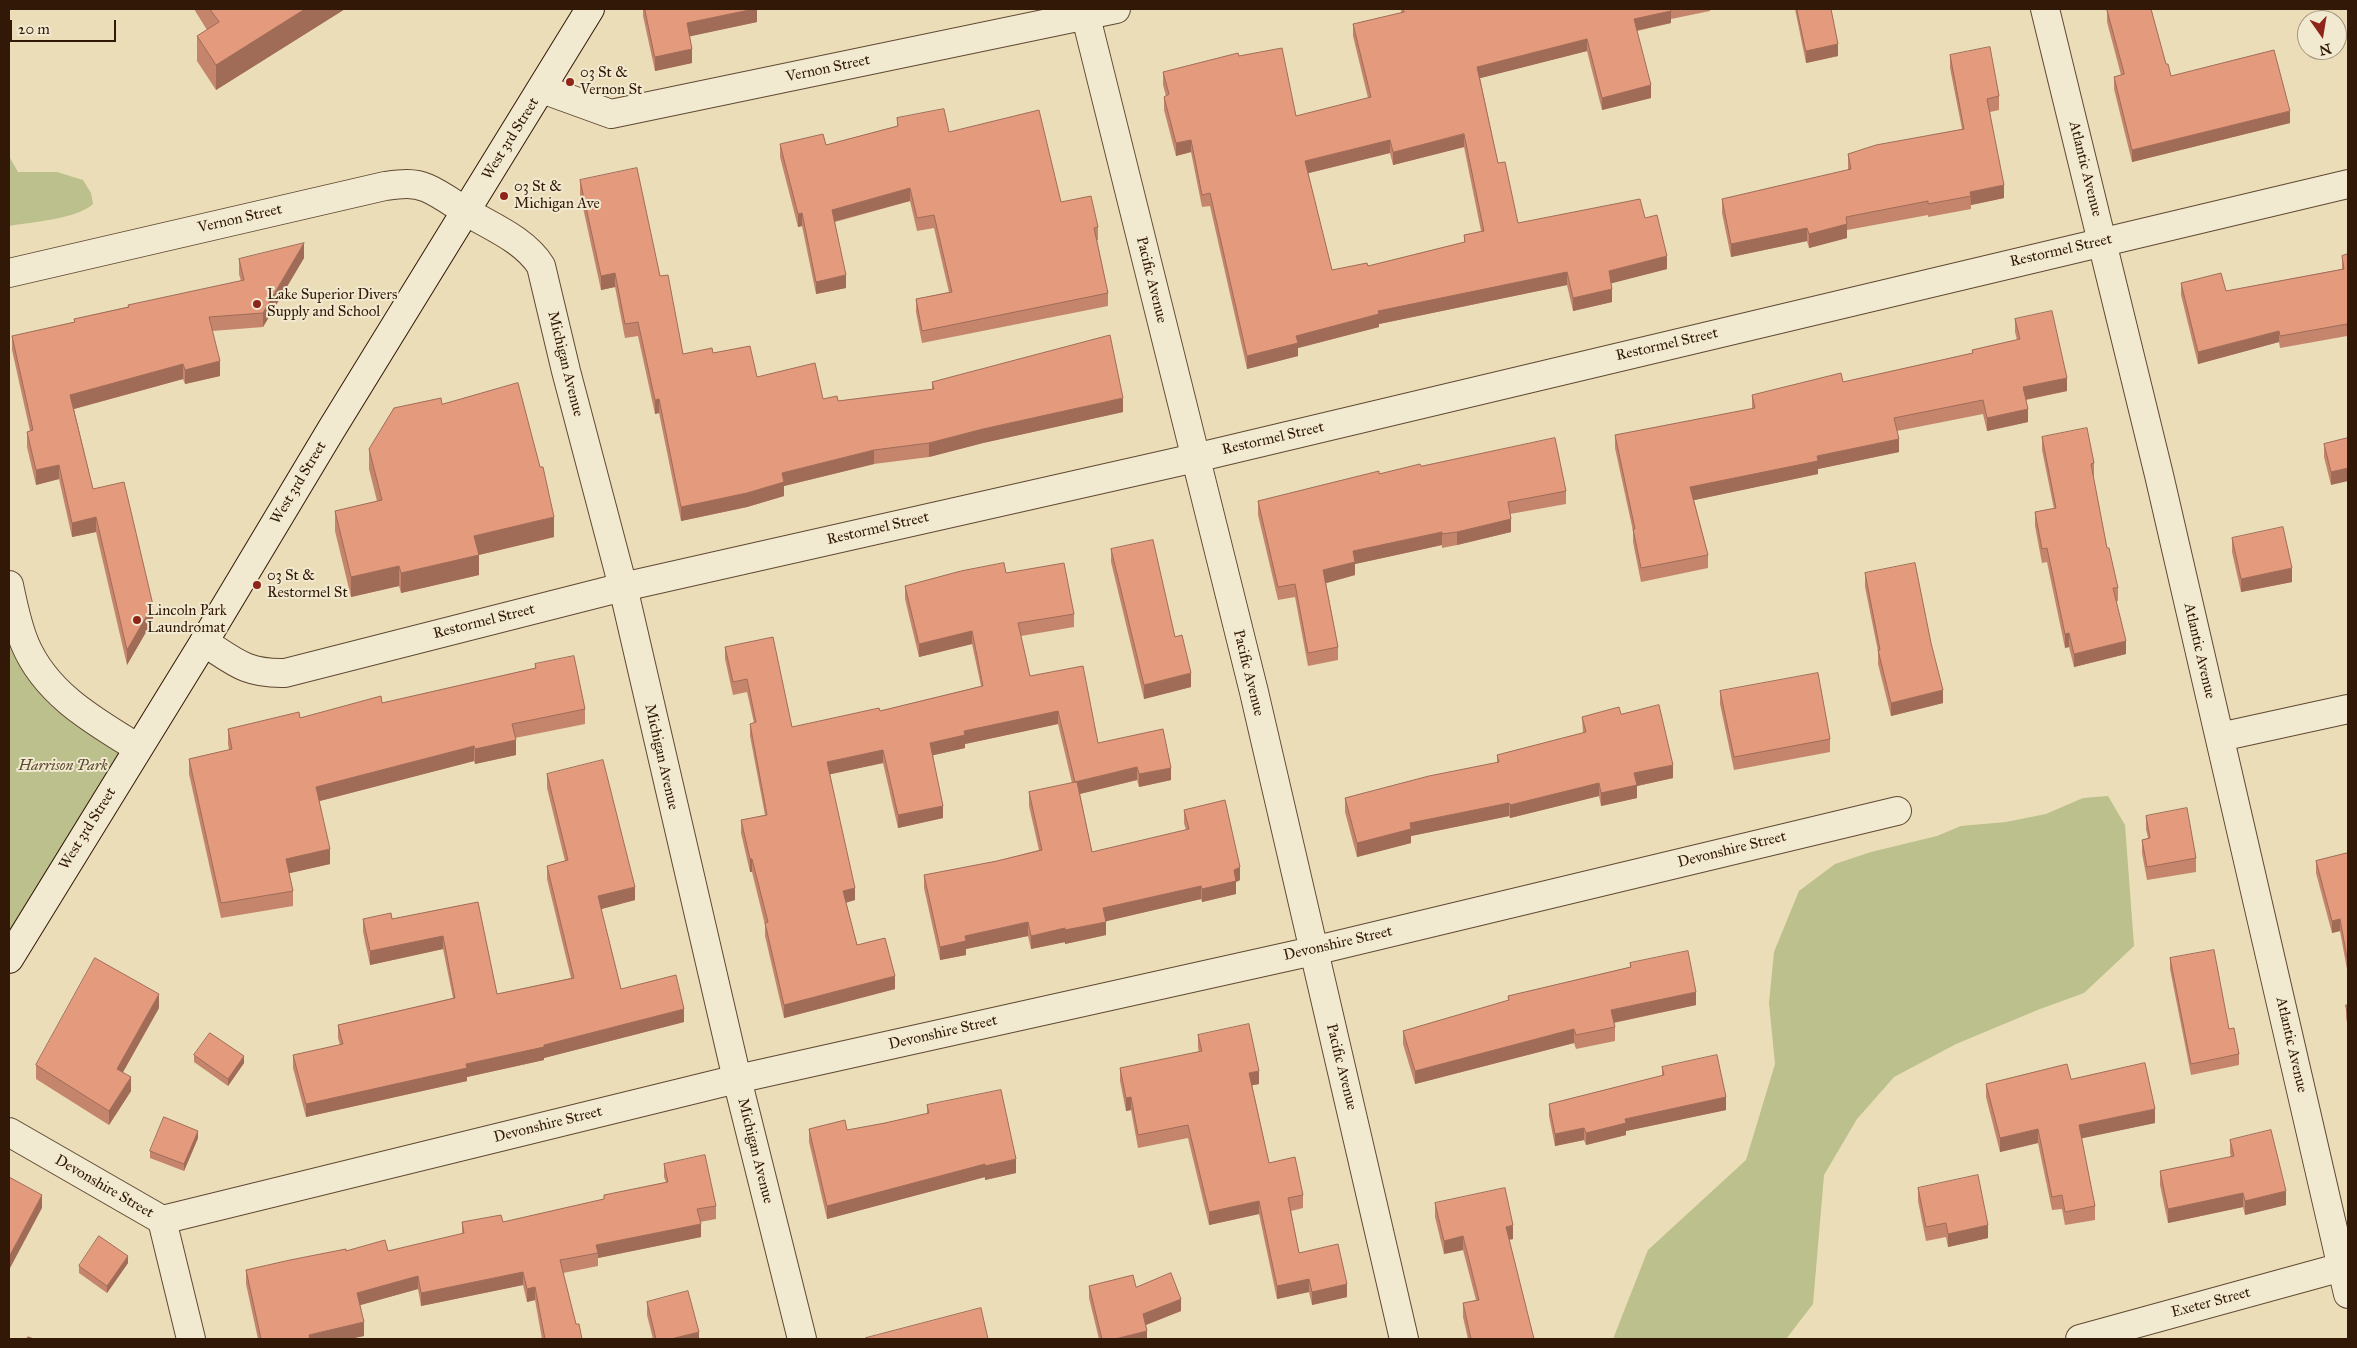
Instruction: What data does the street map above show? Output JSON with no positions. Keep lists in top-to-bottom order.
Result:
{
  "streets": {
    "street": [
      "Vernon Street",
      "West 3rd Street",
      "Atlantic Avenue",
      "Restormel Street",
      "Pacific Avenue",
      "Michigan Avenue",
      "Devonshire Street",
      "Exeter Street"
    ]
  },
  "crossings": [
    ["Vernon Street", "West 3rd Street"],
    ["Vernon Street", "Pacific Avenue"],
    ["Vernon Street", "Michigan Avenue"],
    ["West 3rd Street", "Restormel Street"],
    ["West 3rd Street", "Michigan Avenue"],
    ["Atlantic Avenue", "Restormel Street"],
    ["Atlantic Avenue", "Exeter Street"],
    ["Restormel Street", "Pacific Avenue"],
    ["Restormel Street", "Michigan Avenue"],
    ["Pacific Avenue", "Devonshire Street"],
    ["Michigan Avenue", "Devonshire Street"]
  ],
  "parks": ["Harrison Park"],
  "places": [
    "03 St & Vernon St",
    "03 St & Michigan Ave",
    "Lake Superior Divers Supply and School",
    "03 St & Restormel St",
    "Lincoln Park Laundromat"
  ],
  "scale_bar": "20 m",
  "north": "bottom"
}
